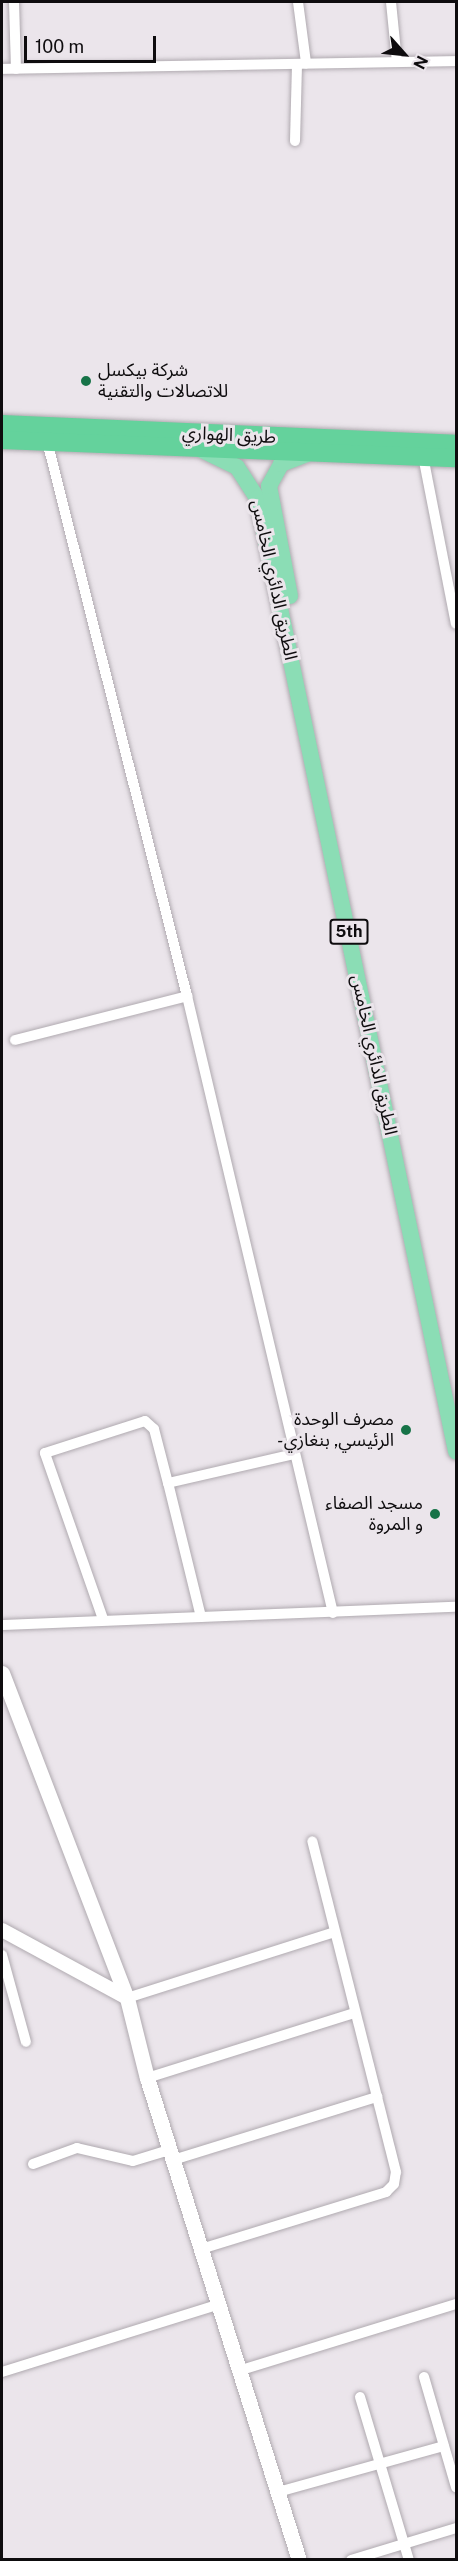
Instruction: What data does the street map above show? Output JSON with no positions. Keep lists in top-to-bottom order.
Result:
{
  "streets": {
    "highway": ["طريق الهواري"],
    "main road": ["الطريق الدائري الخامس", "5th"]
  },
  "crossings": [
    ["طريق الهواري", "الطريق الدائري الخامس"]
  ],
  "places": ["شركة بيكسل للاتصالات والتقنية", "مصرف الوحدة -الرئيسي, بنغازي", "مسجد الصفاء و المروة"],
  "scale_bar": "100 m",
  "north": "bottom right"
}
